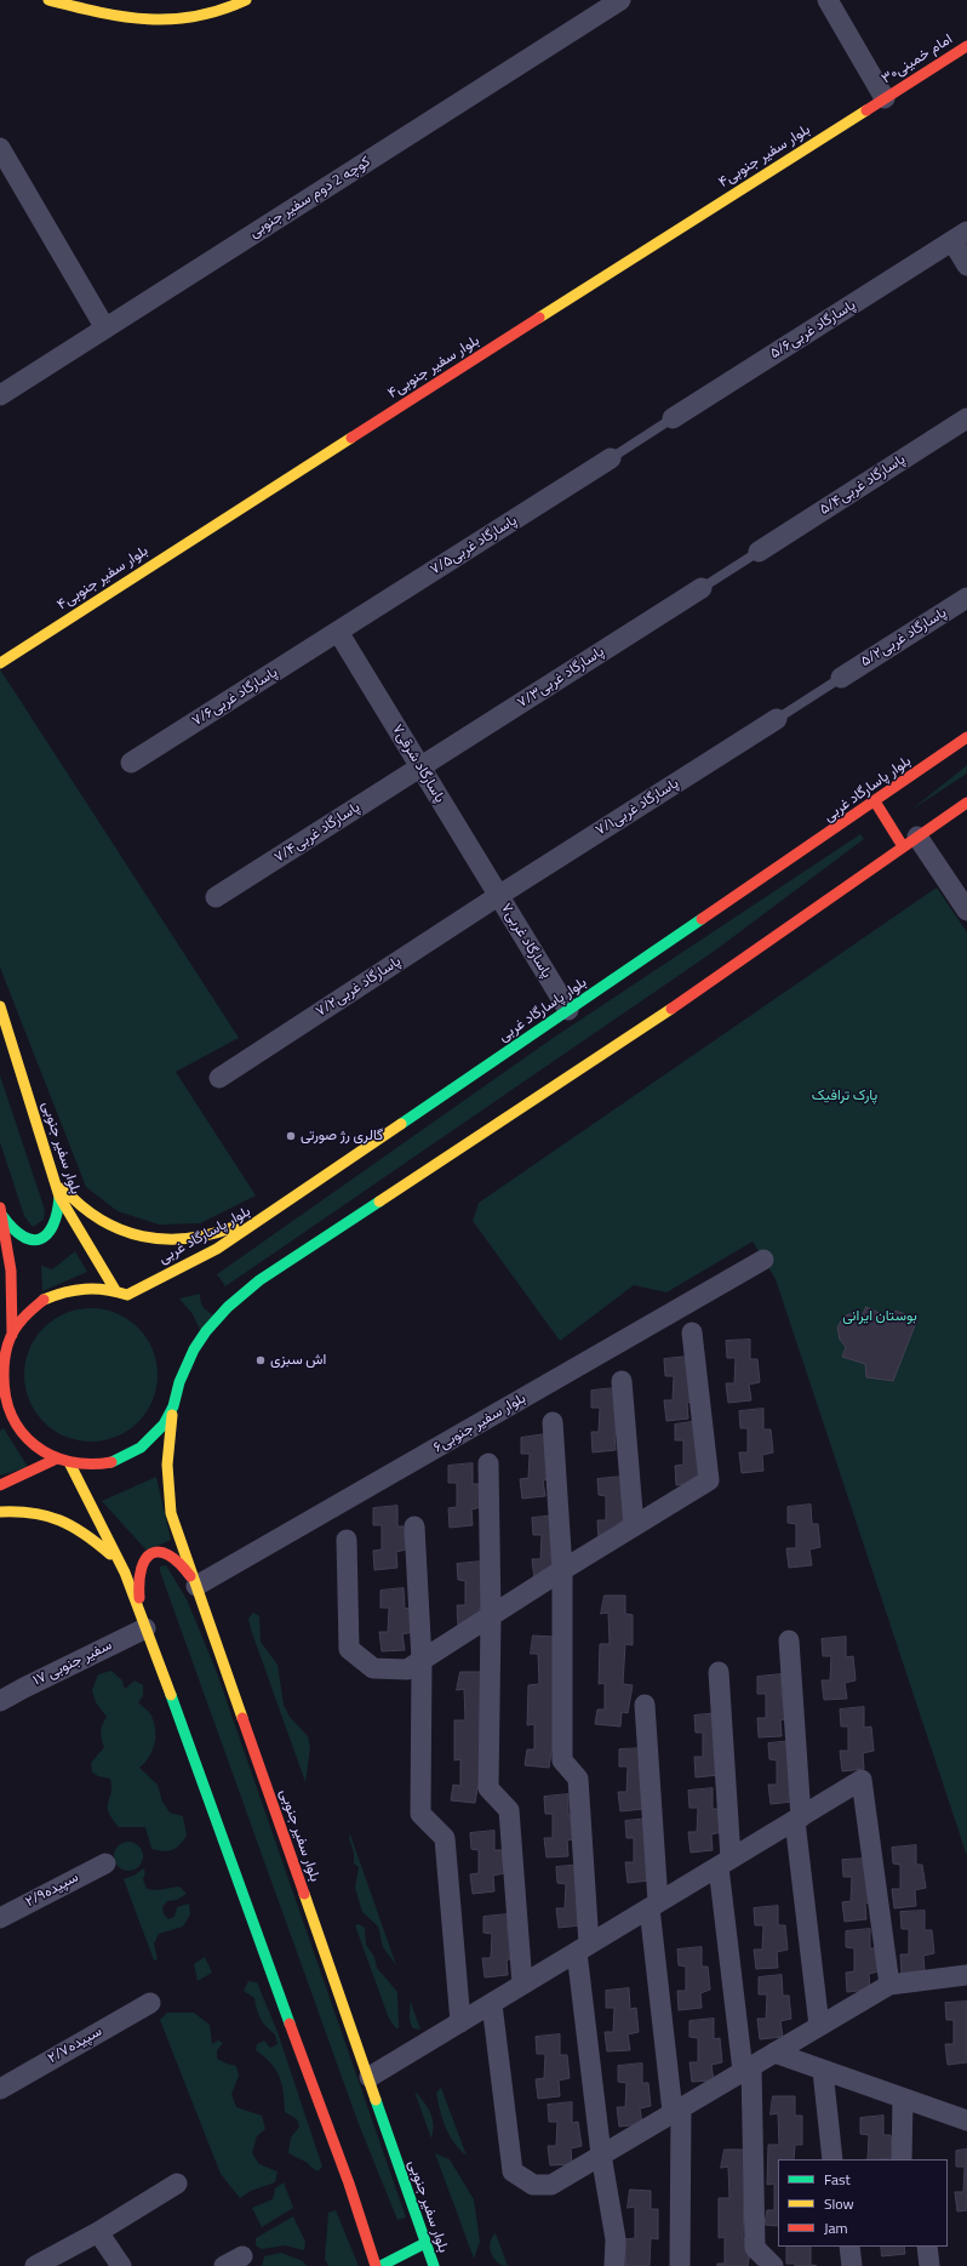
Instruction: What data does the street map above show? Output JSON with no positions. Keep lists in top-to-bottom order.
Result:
{
  "streets": {
    "main road": [
      "امام خمینی۳۰",
      "بلوار سفیر جنوبی۴",
      "بلوار پاسارگاد غربی",
      "بلوار سفیر جنوبی"
    ],
    "street": [
      "کوچه 2 دوم سفیر جنوبی",
      "پاسارگاد غربی۵/۶",
      "پاسارگاد غربی۵/۴",
      "پاسارگاد غربی۷/۵",
      "پاسارگاد غربی۵/۲",
      "پاسارگاد غربی۷/۳",
      "پاسارگاد غربی۷/۶",
      "پاسارگاد شرقی۷",
      "پاسارگاد غربی۷/۱",
      "پاسارگاد غربی۷/۴",
      "پاسارگاد غربی۷",
      "پاسارگاد غربی۷/۲",
      "بلوار سفیر جنوبی۶",
      "سفیر جنوبی ۱۷",
      "سپیده۲/۹",
      "سپیده۲/۷"
    ]
  },
  "crossings": [
    ["امام خمینی۳۰", "بلوار سفیر جنوبی۴"],
    ["پاسارگاد غربی۷/۵", "پاسارگاد غربی۷/۶"],
    ["پاسارگاد غربی۷/۵", "پاسارگاد شرقی۷"],
    ["پاسارگاد غربی۷/۳", "پاسارگاد شرقی۷"],
    ["پاسارگاد غربی۷/۳", "پاسارگاد غربی۷/۴"],
    ["پاسارگاد غربی۷/۶", "پاسارگاد شرقی۷"],
    ["پاسارگاد شرقی۷", "پاسارگاد غربی۷/۱"],
    ["پاسارگاد شرقی۷", "پاسارگاد غربی۷/۴"],
    ["پاسارگاد شرقی۷", "پاسارگاد غربی۷"],
    ["پاسارگاد شرقی۷", "پاسارگاد غربی۷/۲"],
    ["بلوار پاسارگاد غربی", "پاسارگاد غربی۷"],
    ["بلوار پاسارگاد غربی", "بلوار سفیر جنوبی"],
    ["پاسارگاد غربی۷/۱", "پاسارگاد غربی۷"],
    ["پاسارگاد غربی۷/۱", "پاسارگاد غربی۷/۲"],
    ["پاسارگاد غربی۷", "پاسارگاد غربی۷/۲"],
    ["بلوار سفیر جنوبی", "بلوار سفیر جنوبی۶"]
  ],
  "parks": ["پارک ترافیک", "بوستان ایرانی"],
  "places": ["گالری رژ صورتی", "اش سبزی"],
  "legend": ["Fast", "Slow", "Jam"]
}
